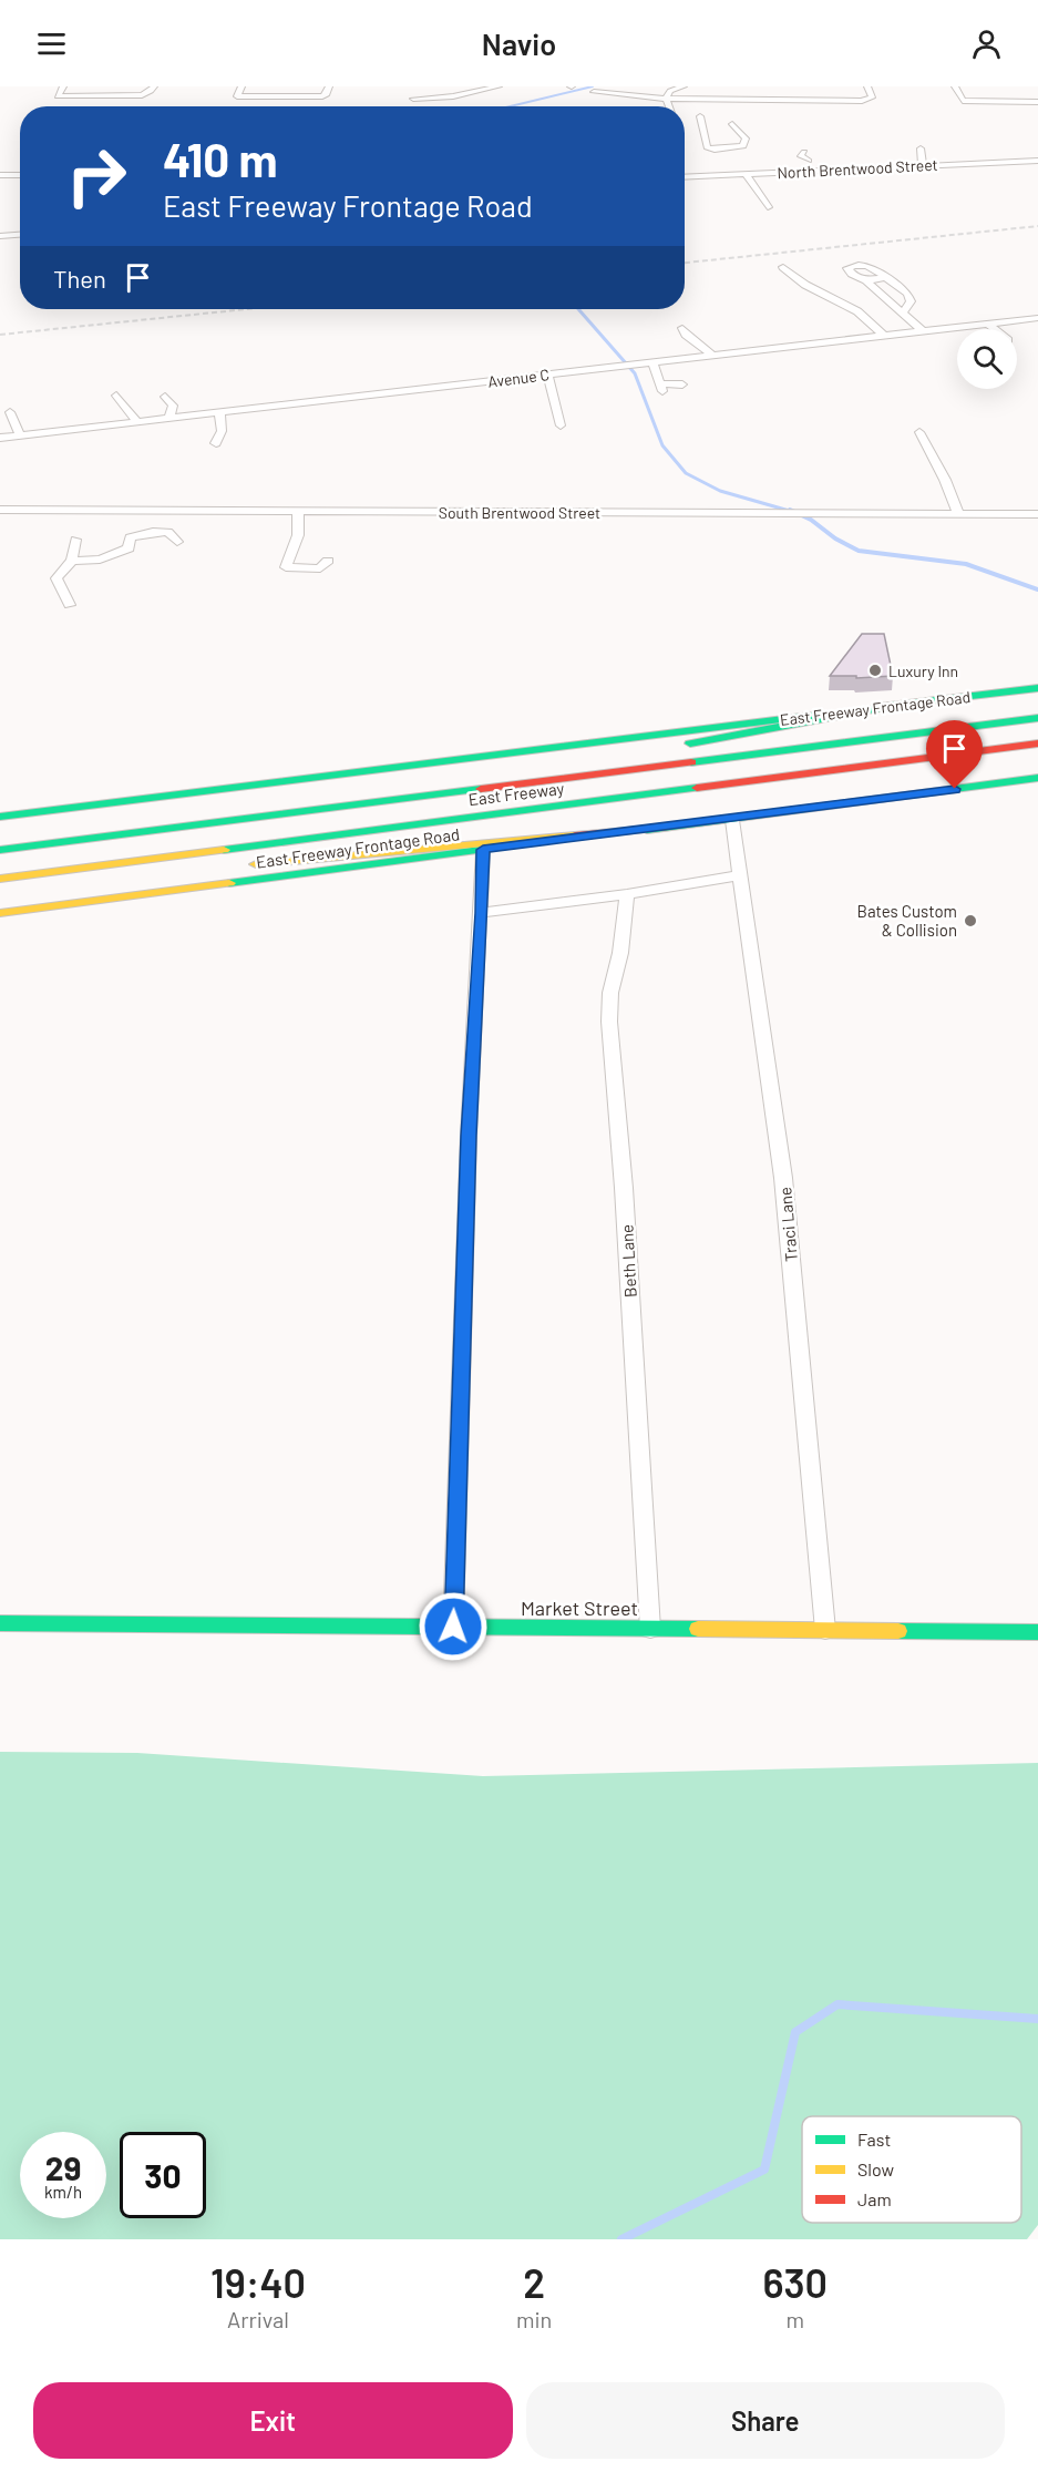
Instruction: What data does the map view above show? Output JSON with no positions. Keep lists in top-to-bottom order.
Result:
{
  "streets": {
    "main road": ["East Freeway Frontage Road", "East Freeway", "Market Street"],
    "street": [
      "North Brentwood Street",
      "Avenue C",
      "South Brentwood Street",
      "Traci Lane",
      "Beth Lane"
    ]
  },
  "crossings": [
    ["East Freeway Frontage Road", "Traci Lane"],
    ["Traci Lane", "Market Street"],
    ["Beth Lane", "Market Street"]
  ],
  "places": ["Luxury Inn", "Bates Custom & Collision"],
  "legend": ["Fast", "Slow", "Jam"],
  "page": {
    "header": "Navio",
    "turn": ["410 m", "East Freeway Frontage Road"],
    "then": "Then",
    "speed": "29 km/h",
    "limit": "30",
    "eta": [
      "19:40",
      "Arrival",
      "2",
      "min",
      "630",
      "m"
    ],
    "buttons": ["Exit", "Share"]
  }
}
